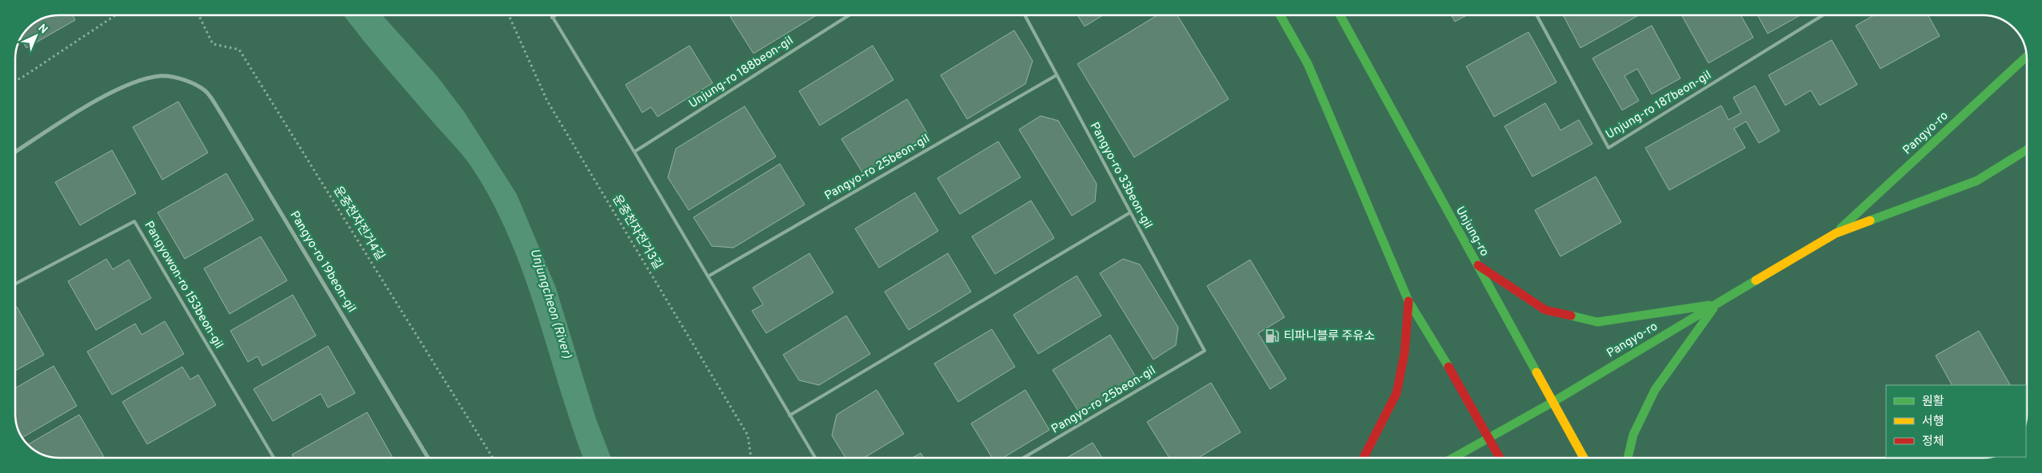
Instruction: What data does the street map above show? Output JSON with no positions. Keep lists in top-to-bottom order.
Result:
{
  "streets": {
    "main road": ["Pangyo-ro", "Unjung-ro"],
    "street": ["Pangyo-ro 19beon-gil"],
    "lane": [
      "Unjung-ro 188beon-gil",
      "Unjung-ro 187beon-gil",
      "Pangyo-ro 25beon-gil",
      "Pangyo-ro 33beon-gil",
      "Pangyowon-ro 153beon-gil"
    ],
    "path": ["운중천자전거4길", "운중천자전거3길"]
  },
  "crossings": [
    ["Pangyo-ro", "Unjung-ro"],
    ["Pangyo-ro 25beon-gil", "Pangyo-ro 33beon-gil"]
  ],
  "water": ["Unjungcheon (River)"],
  "places": {
    "fuel station": ["티파니블루 주유소"]
  },
  "legend": ["원활", "서행", "정체"],
  "north": "top right"
}
